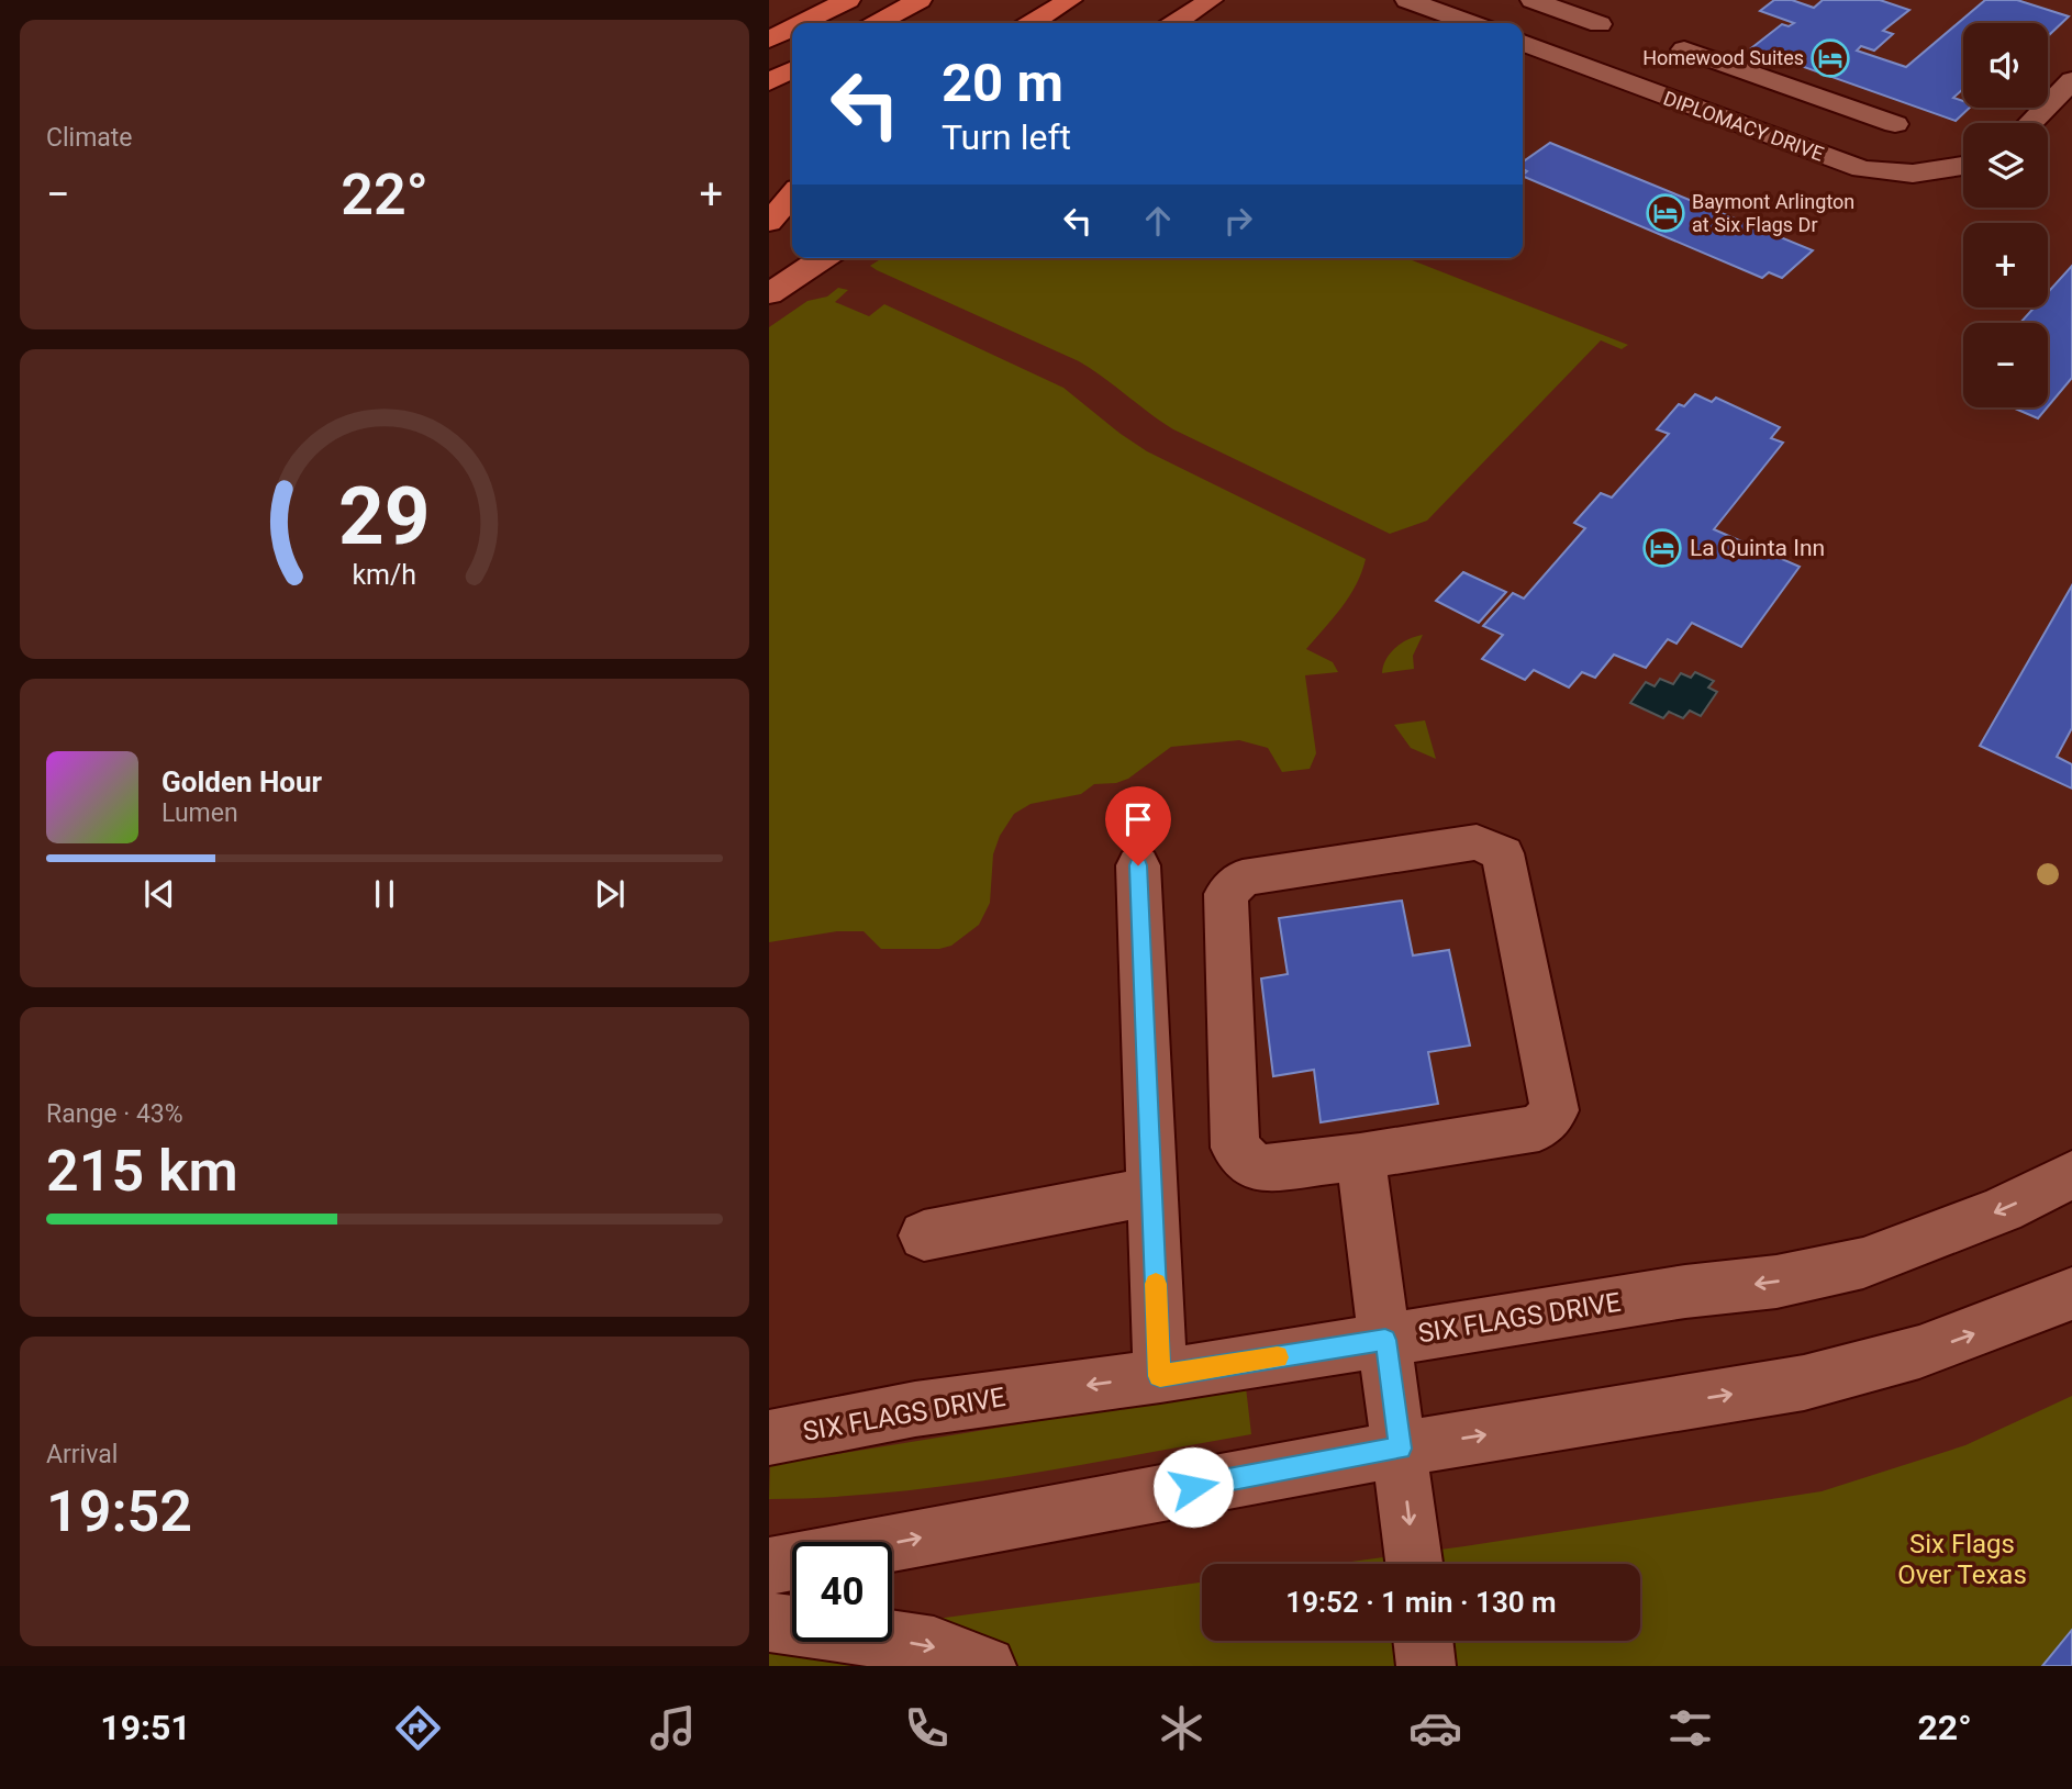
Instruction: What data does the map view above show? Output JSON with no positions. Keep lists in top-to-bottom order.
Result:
{
  "streets": {
    "street": ["DIPLOMACY DRIVE", "SIX FLAGS DRIVE"]
  },
  "parks": ["Six Flags Over Texas"],
  "places": {
    "hotel": ["Homewood Suites", "Baymont Arlington at Six Flags Dr", "La Quinta Inn"]
  },
  "page": {
    "tile": [
      "Climate",
      ["Range · 43%", "215 km"],
      ["Arrival", "19:52"]
    ],
    "map_buttons": ["+", "−"],
    "turn": ["20 m", "Turn left"],
    "heat": ["−", "22°", "+"],
    "song": ["Golden Hour", "Lumen"],
    "limit": "40",
    "trip": "19:52 · 1 min · 130 m",
    "tabs": ["19:51", "22°"],
    "gauge": ["29", "km/h"]
  }
}
